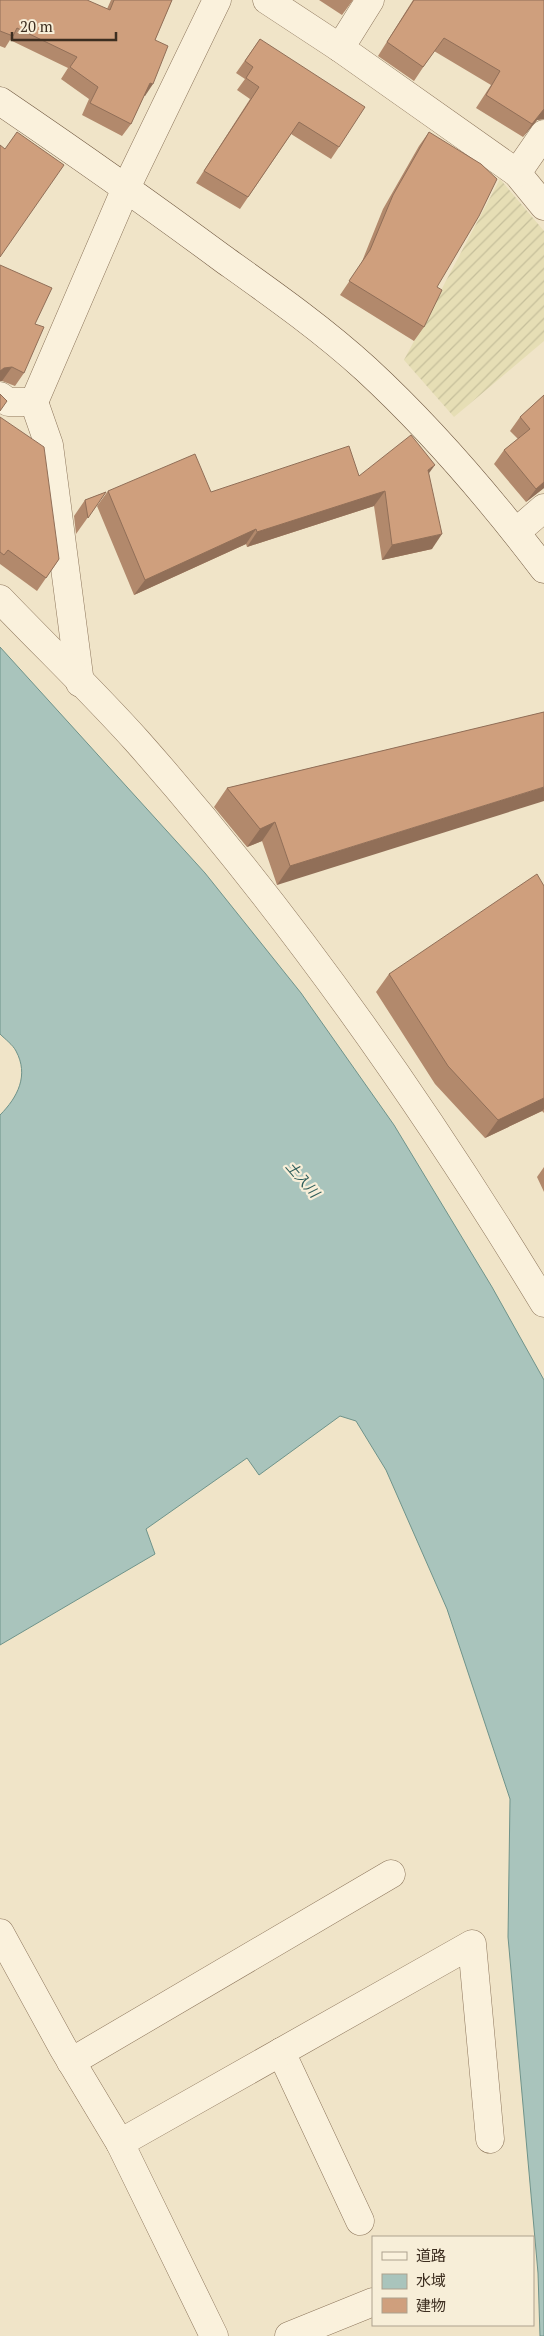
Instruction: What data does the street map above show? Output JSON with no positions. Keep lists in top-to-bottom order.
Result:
{
  "water": ["土入川"],
  "legend": ["道路", "水域", "建物"],
  "scale_bar": "20 m"
}
